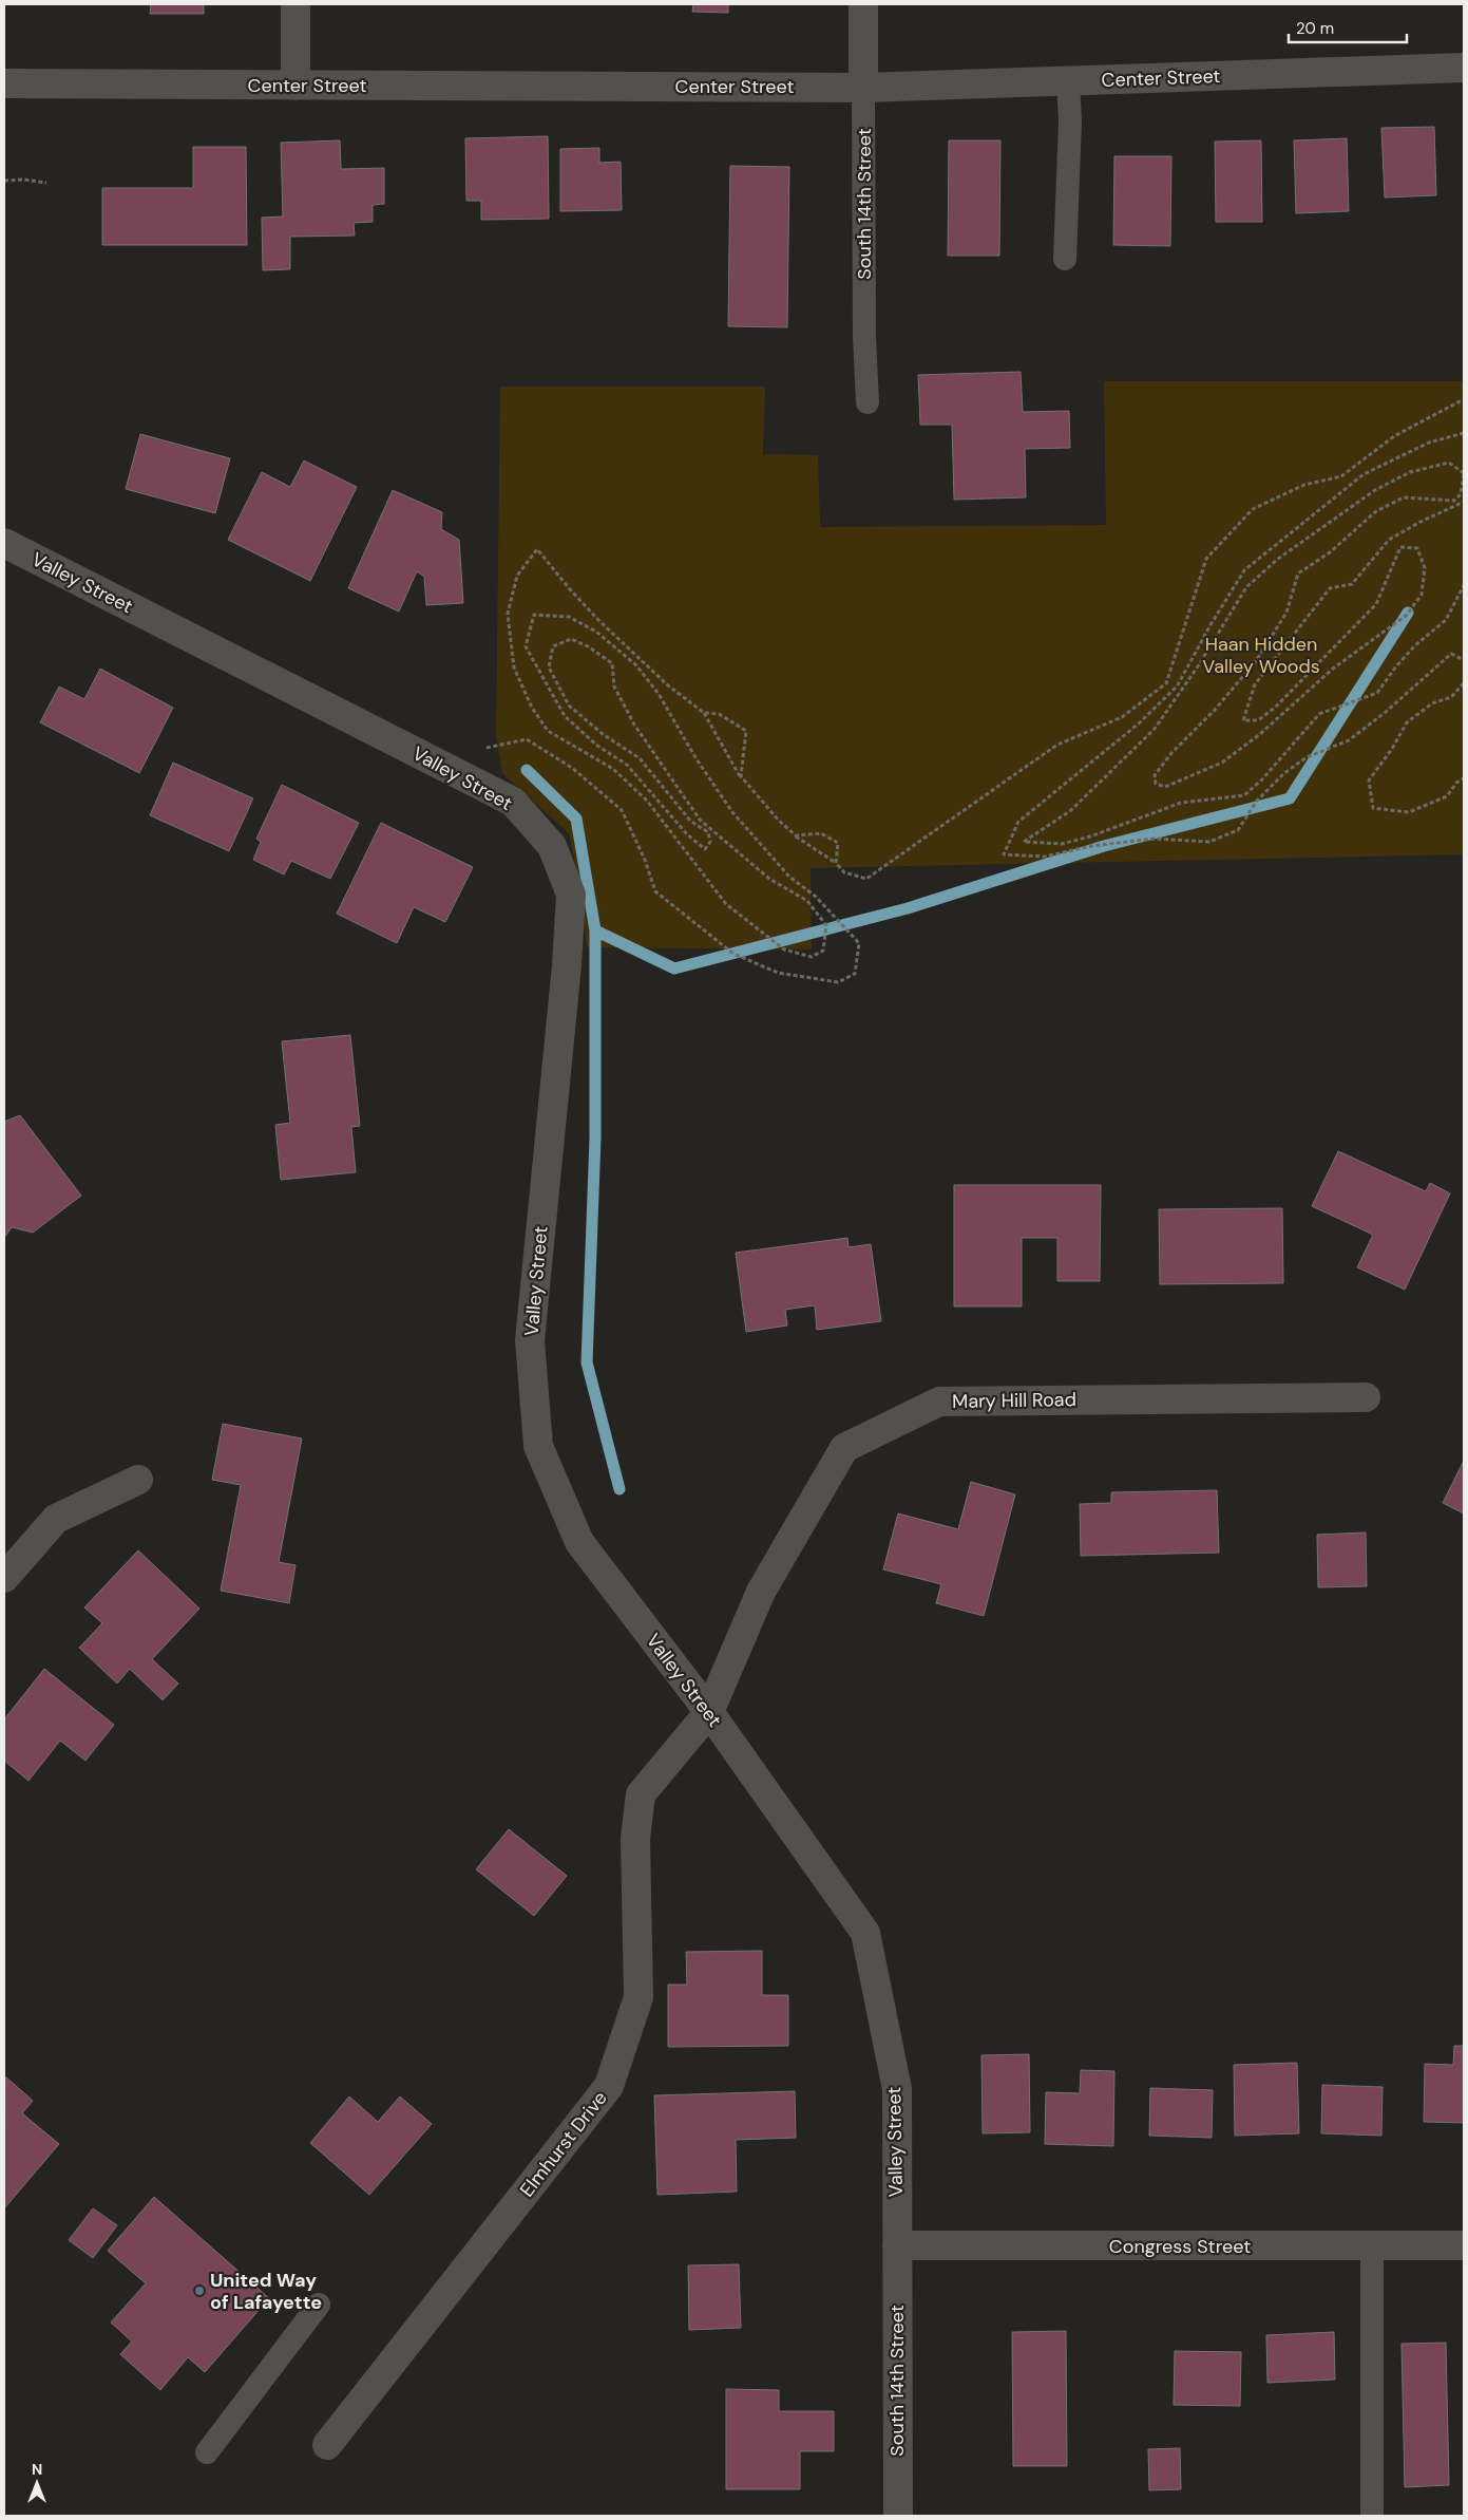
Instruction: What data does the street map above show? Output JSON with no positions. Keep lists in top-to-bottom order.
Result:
{
  "streets": {
    "street": [
      "Center Street",
      "South 14th Street",
      "Valley Street",
      "Mary Hill Road",
      "Elmhurst Drive",
      "Congress Street"
    ]
  },
  "crossings": [
    ["Center Street", "South 14th Street"],
    ["South 14th Street", "Valley Street"],
    ["South 14th Street", "Congress Street"],
    ["Valley Street", "Mary Hill Road"],
    ["Valley Street", "Elmhurst Drive"],
    ["Valley Street", "Congress Street"],
    ["Mary Hill Road", "Elmhurst Drive"]
  ],
  "parks": ["Haan Hidden Valley Woods"],
  "places": ["United Way of Lafayette"],
  "scale_bar": "20 m",
  "north": "top"
}
